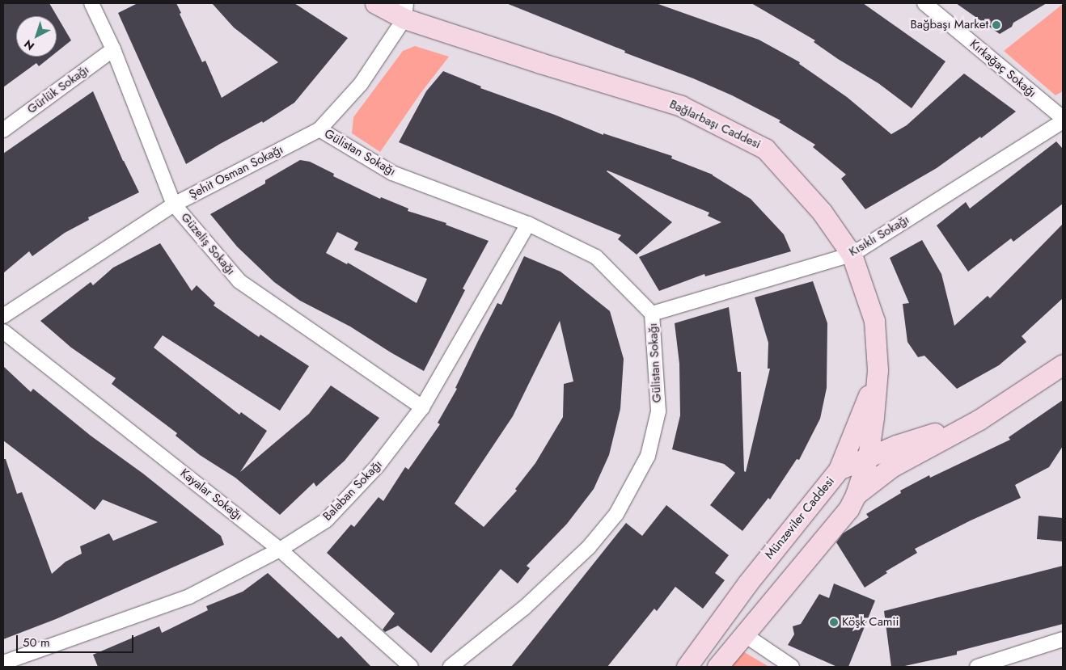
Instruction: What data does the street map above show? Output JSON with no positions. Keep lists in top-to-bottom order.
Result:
{
  "streets": {
    "main road": ["Bağlarbaşı Caddesi", "Münzeviler Caddesi"],
    "street": [
      "Kırkağaç Sokağı",
      "Gürlük Sokağı",
      "Gülistan Sokağı",
      "Şehit Osman Sokağı",
      "Kısıklı Sokağı",
      "Güzeliş Sokağı",
      "Balaban Sokağı",
      "Kayalar Sokağı"
    ]
  },
  "crossings": [
    ["Gürlük Sokağı", "Güzeliş Sokağı"],
    ["Bağlarbaşı Caddesi", "Şehit Osman Sokağı"],
    ["Bağlarbaşı Caddesi", "Kısıklı Sokağı"],
    ["Bağlarbaşı Caddesi", "Münzeviler Caddesi"],
    ["Gülistan Sokağı", "Şehit Osman Sokağı"],
    ["Gülistan Sokağı", "Kısıklı Sokağı"],
    ["Gülistan Sokağı", "Balaban Sokağı"],
    ["Şehit Osman Sokağı", "Güzeliş Sokağı"],
    ["Güzeliş Sokağı", "Balaban Sokağı"],
    ["Balaban Sokağı", "Kayalar Sokağı"]
  ],
  "places": ["Bağbaşı Market", "Köşk Camii"],
  "scale_bar": "50 m",
  "north": "bottom left"
}
